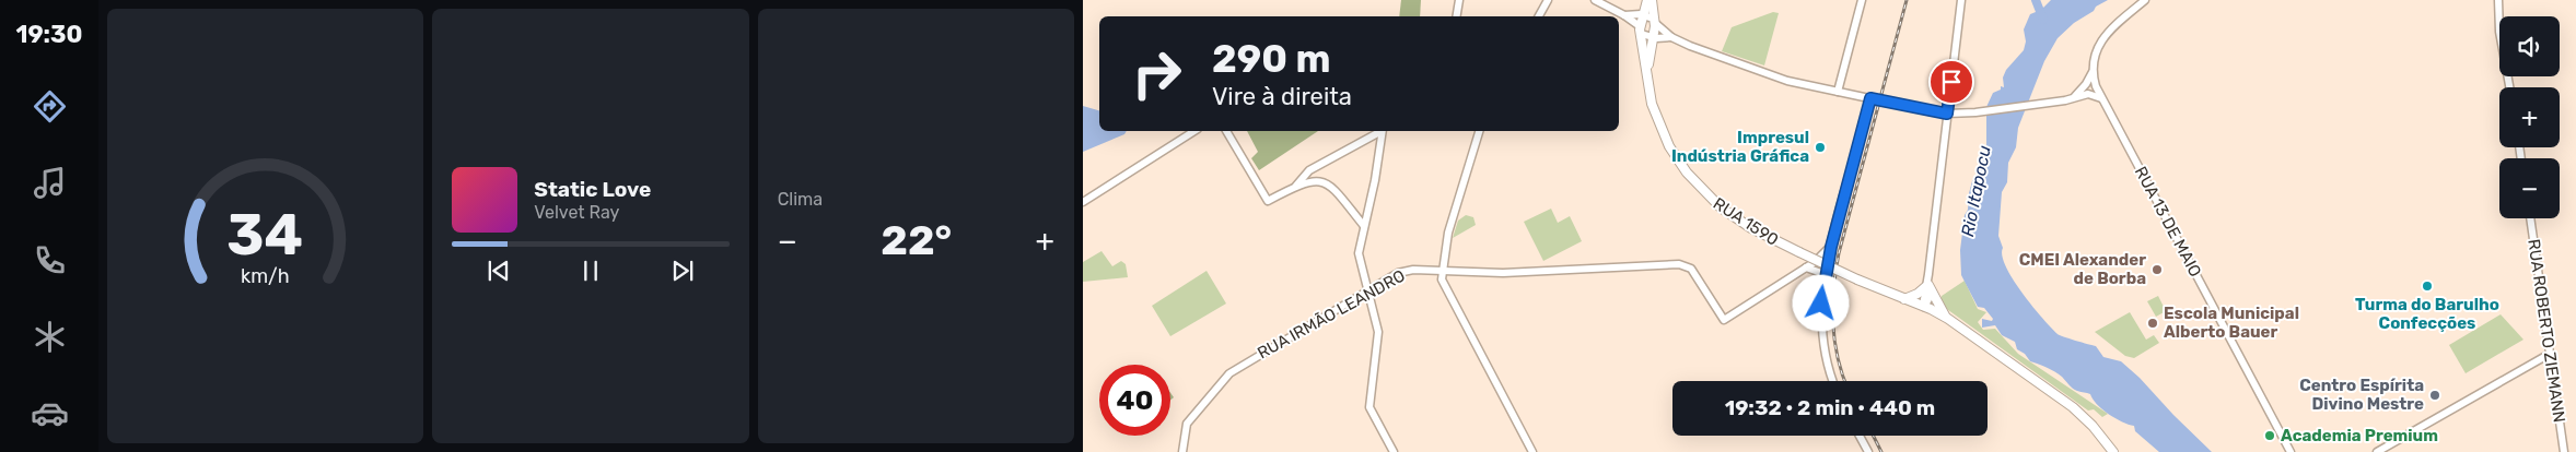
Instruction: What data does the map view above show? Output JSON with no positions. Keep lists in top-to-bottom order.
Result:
{
  "streets": {
    "highway": ["RUA 1590"],
    "street": ["RUA 13 DE MAIO", "RUA IRMÃO LEANDRO", "RUA ROBERTO ZIEMANN"]
  },
  "water": ["Rio Itapocu"],
  "places": [
    "Impresul Indústria Gráfica",
    "CMEI Alexander de Borba",
    "Turma do Barulho Confecções",
    "Escola Municipal Alberto Bauer",
    "Centro Espírita Divino Mestre",
    "Academia Premium"
  ],
  "page": {
    "tabs": "19:30",
    "tile": "Clima",
    "map_buttons": ["+", "−"],
    "turn": ["290 m", "Vire à direita"],
    "song": ["Static Love", "Velvet Ray"],
    "heat": ["−", "22°", "+"],
    "limit": "40",
    "trip": "19:32 · 2 min · 440 m",
    "gauge": ["34", "km/h"]
  }
}
